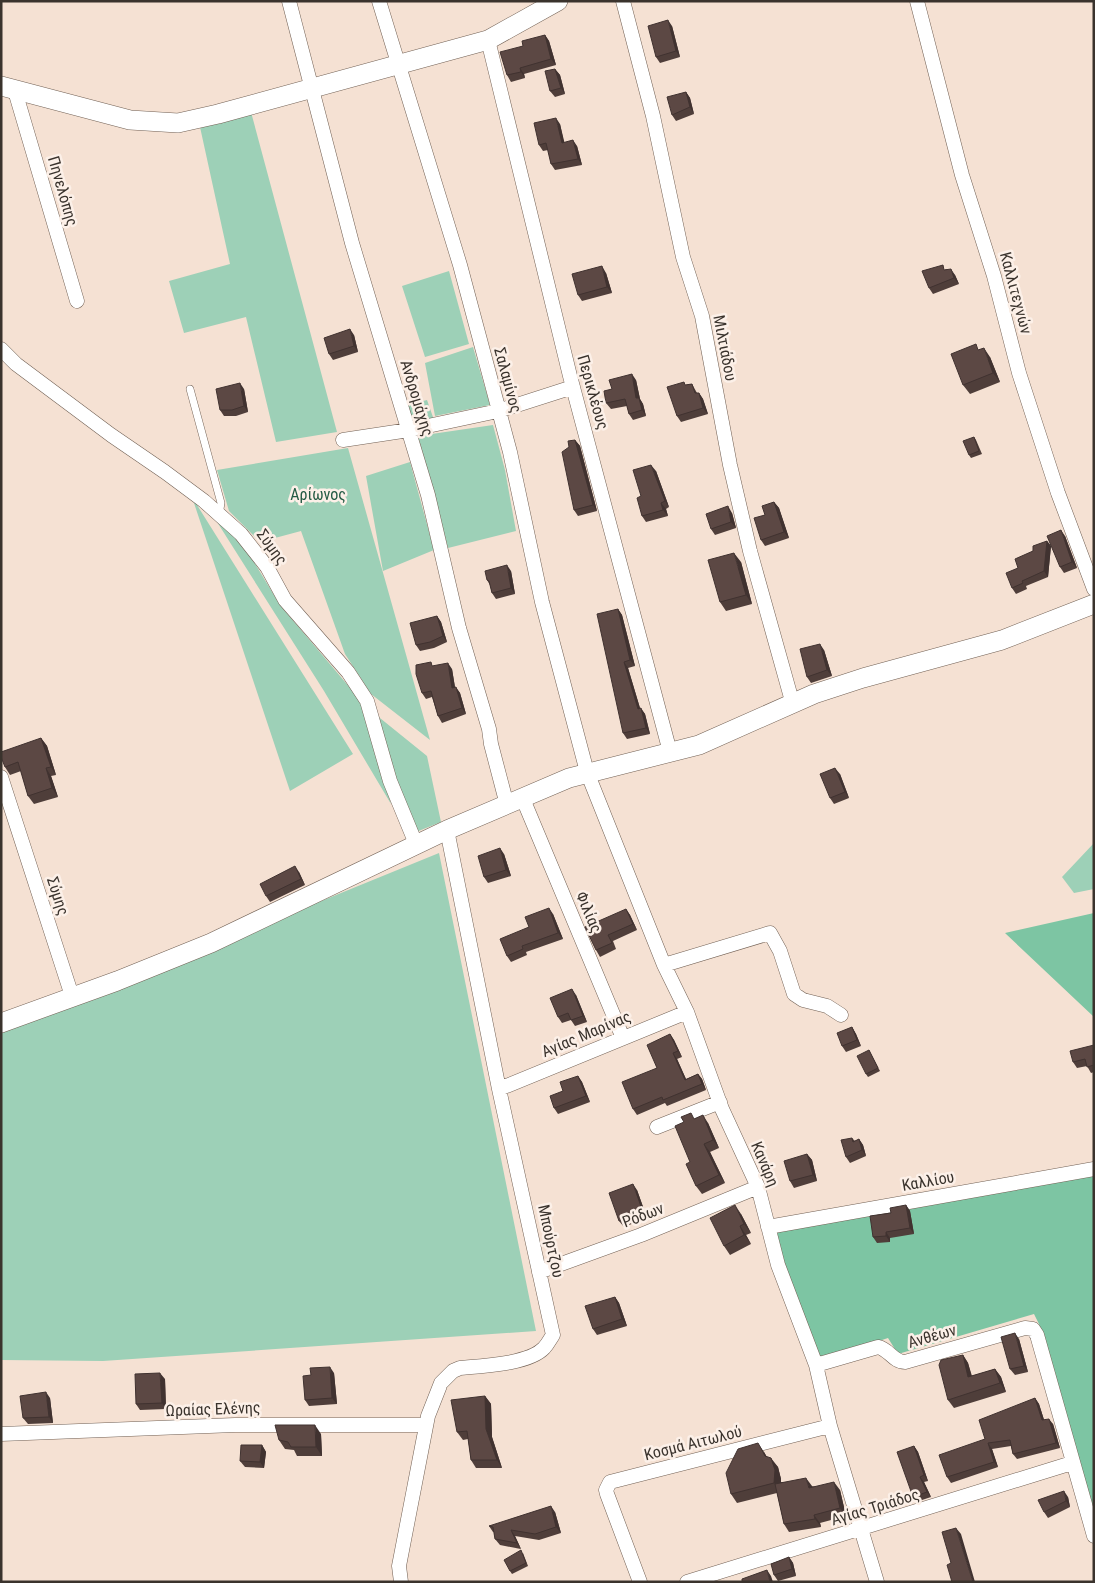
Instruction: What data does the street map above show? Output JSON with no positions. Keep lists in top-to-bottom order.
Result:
{
  "streets": {
    "street": [
      "Πηνελόπης",
      "Καλλιτεχνών",
      "Μιλτιάδου",
      "Σαλαμίνος",
      "Περικλέους",
      "Ανδρομάχης",
      "Σύμης",
      "Φιλίας",
      "Αγίας Μαρίνας",
      "Κανάρη",
      "Καλλίου",
      "Ρόδων",
      "Μπούρτζου",
      "Ανθέων",
      "Ωραίας Ελένης",
      "Κοσμά Αιτωλού",
      "Αγίας Τριάδος"
    ]
  },
  "crossings": [
    ["Σαλαμίνος", "Κανάρη"],
    ["Ανδρομάχης", "Φιλίας"],
    ["Φιλίας", "Αγίας Μαρίνας"],
    ["Αγίας Μαρίνας", "Κανάρη"],
    ["Αγίας Μαρίνας", "Μπούρτζου"],
    ["Κανάρη", "Καλλίου"],
    ["Κανάρη", "Ρόδων"],
    ["Κανάρη", "Ανθέων"],
    ["Κανάρη", "Κοσμά Αιτωλού"],
    ["Κανάρη", "Αγίας Τριάδος"],
    ["Ρόδων", "Μπούρτζου"],
    ["Μπούρτζου", "Ωραίας Ελένης"],
    ["Ανθέων", "Αγίας Τριάδος"]
  ],
  "parks": ["Αρίωνος"]
}
